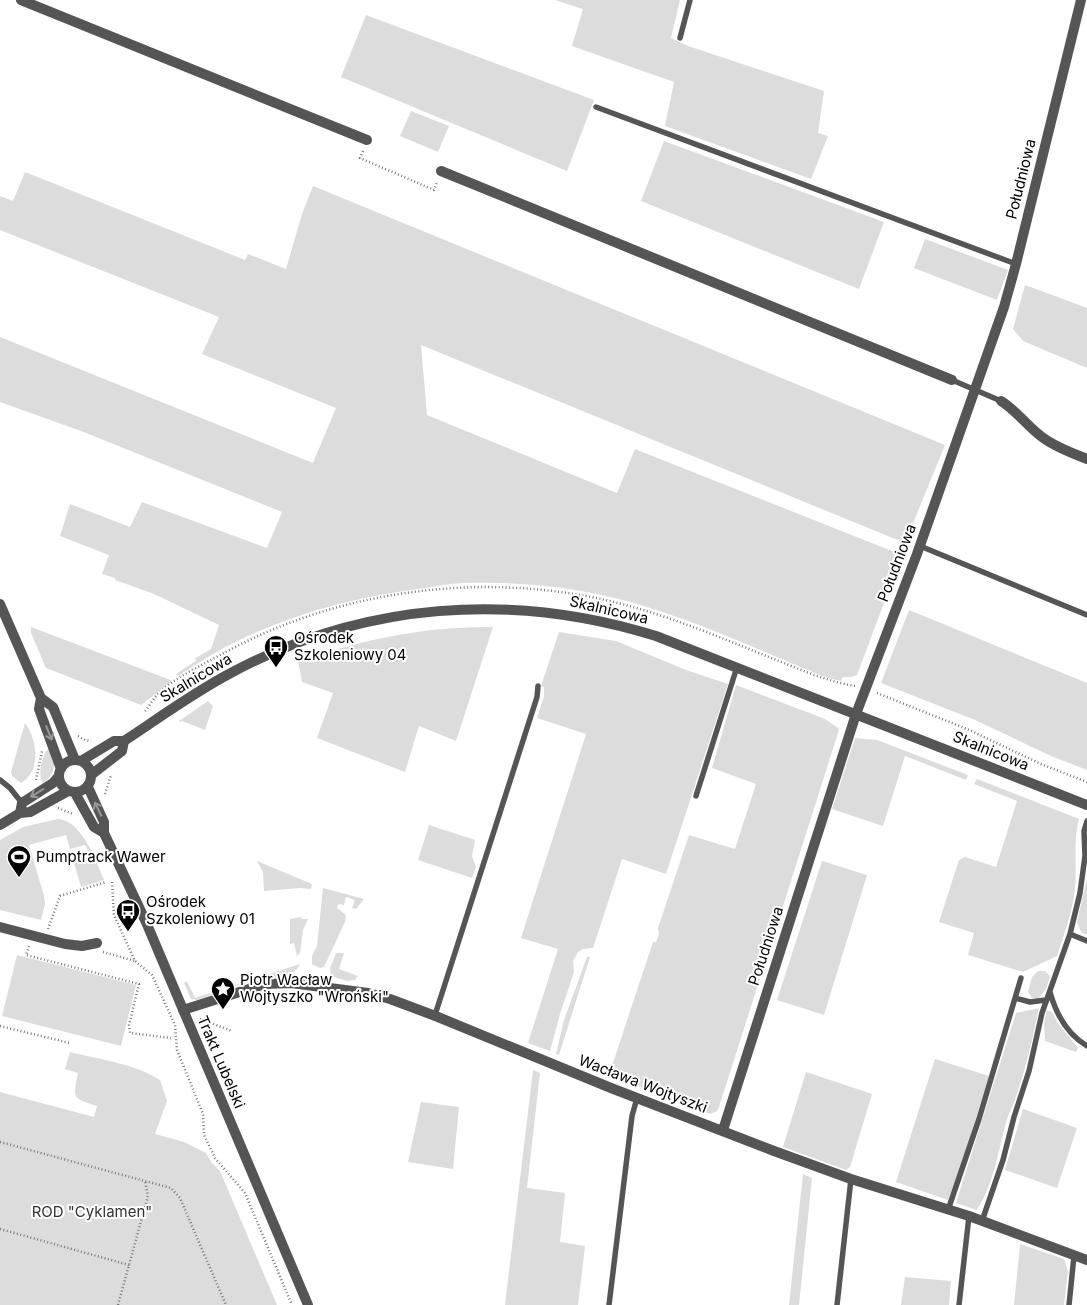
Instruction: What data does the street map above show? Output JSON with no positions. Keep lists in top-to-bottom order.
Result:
{
  "streets": {
    "street": [
      "Południowa",
      "Skalnicowa",
      "Trakt Lubelski",
      "Wacława Wojtyszki"
    ]
  },
  "crossings": [
    ["Południowa", "Skalnicowa"],
    ["Południowa", "Wacława Wojtyszki"],
    ["Skalnicowa", "Trakt Lubelski"],
    ["Trakt Lubelski", "Wacława Wojtyszki"]
  ],
  "parks": ["ROD \"Cyklamen\""],
  "places": {
    "bus stop": ["Ośrodek Szkoleniowy 04", "Ośrodek Szkoleniowy 01"],
    "sports": ["Pumptrack Wawer"],
    "place": ["Piotr Wacław Wojtyszko \"Wroński\""]
  }
}
